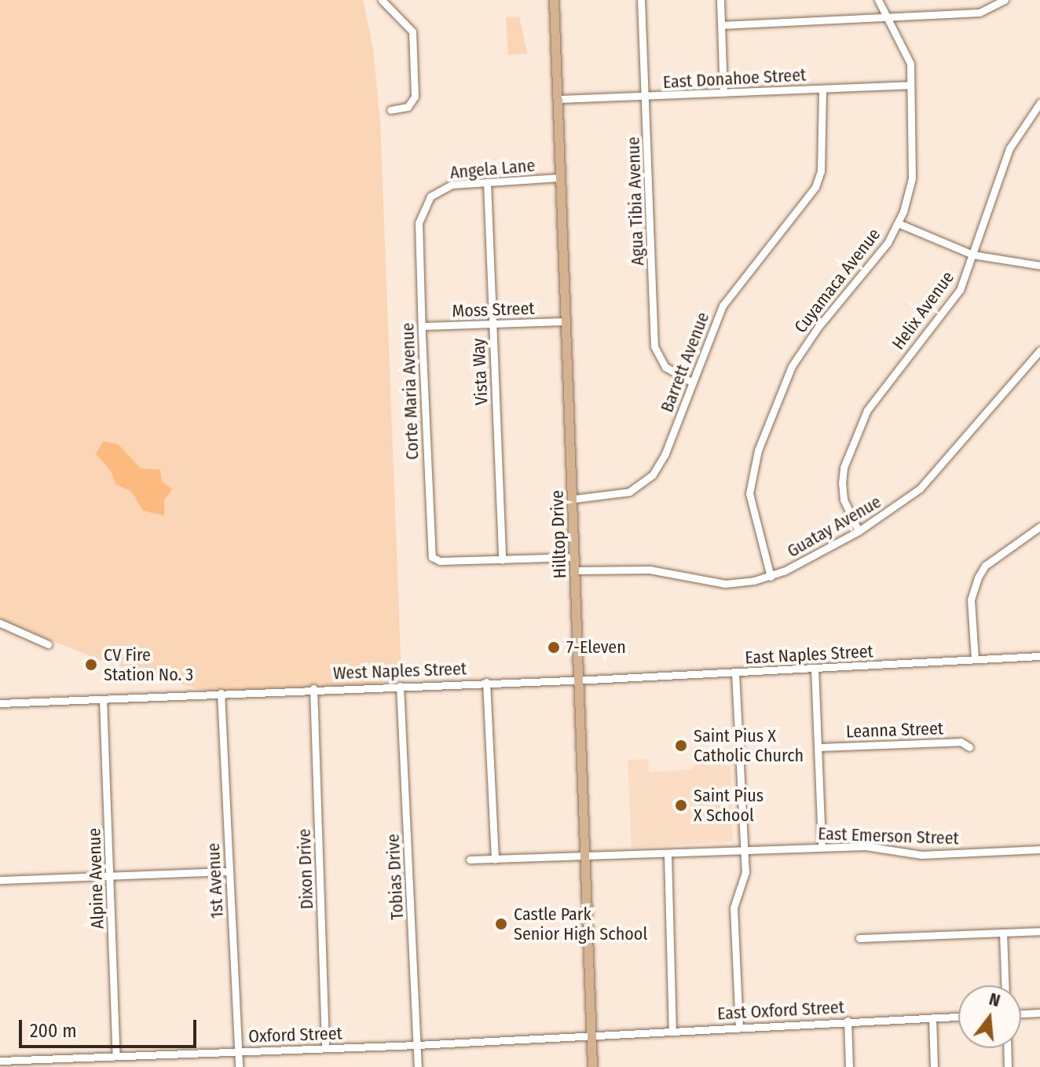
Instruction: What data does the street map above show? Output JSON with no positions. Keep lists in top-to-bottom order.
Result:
{
  "streets": {
    "main road": ["Hilltop Drive"],
    "street": [
      "East Donahoe Street",
      "Angela Lane",
      "Agua Tibia Avenue",
      "Cuyamaca Avenue",
      "Moss Street",
      "Helix Avenue",
      "Barrett Avenue",
      "Vista Way",
      "Corte Maria Avenue",
      "Guatay Avenue",
      "East Naples Street",
      "West Naples Street",
      "Leanna Street",
      "East Emerson Street",
      "Dixon Drive",
      "Tobias Drive",
      "Alpine Avenue",
      "1st Avenue",
      "East Oxford Street",
      "Oxford Street"
    ]
  },
  "crossings": [
    ["East Donahoe Street", "Agua Tibia Avenue"],
    ["East Donahoe Street", "Cuyamaca Avenue"],
    ["East Donahoe Street", "Barrett Avenue"],
    ["East Donahoe Street", "Hilltop Drive"],
    ["Angela Lane", "Vista Way"],
    ["Angela Lane", "Corte Maria Avenue"],
    ["Angela Lane", "Hilltop Drive"],
    ["Agua Tibia Avenue", "Barrett Avenue"],
    ["Cuyamaca Avenue", "Guatay Avenue"],
    ["Moss Street", "Vista Way"],
    ["Moss Street", "Corte Maria Avenue"],
    ["Moss Street", "Hilltop Drive"],
    ["Helix Avenue", "Guatay Avenue"],
    ["Barrett Avenue", "Hilltop Drive"],
    ["Vista Way", "Corte Maria Avenue"],
    ["Guatay Avenue", "Hilltop Drive"],
    ["Hilltop Drive", "East Naples Street"],
    ["Hilltop Drive", "West Naples Street"],
    ["Hilltop Drive", "East Emerson Street"],
    ["Hilltop Drive", "East Oxford Street"],
    ["Hilltop Drive", "Oxford Street"],
    ["East Naples Street", "West Naples Street"],
    ["West Naples Street", "Dixon Drive"],
    ["West Naples Street", "Tobias Drive"],
    ["West Naples Street", "Alpine Avenue"],
    ["West Naples Street", "1st Avenue"],
    ["Dixon Drive", "Oxford Street"],
    ["Tobias Drive", "Oxford Street"],
    ["Alpine Avenue", "Oxford Street"],
    ["1st Avenue", "Oxford Street"],
    ["East Oxford Street", "Oxford Street"]
  ],
  "places": [
    "7-Eleven",
    "CV Fire Station No. 3",
    "Saint Pius X Catholic Church",
    "Saint Pius X School",
    "Castle Park Senior High School"
  ],
  "scale_bar": "200 m",
  "north": "top"
}
